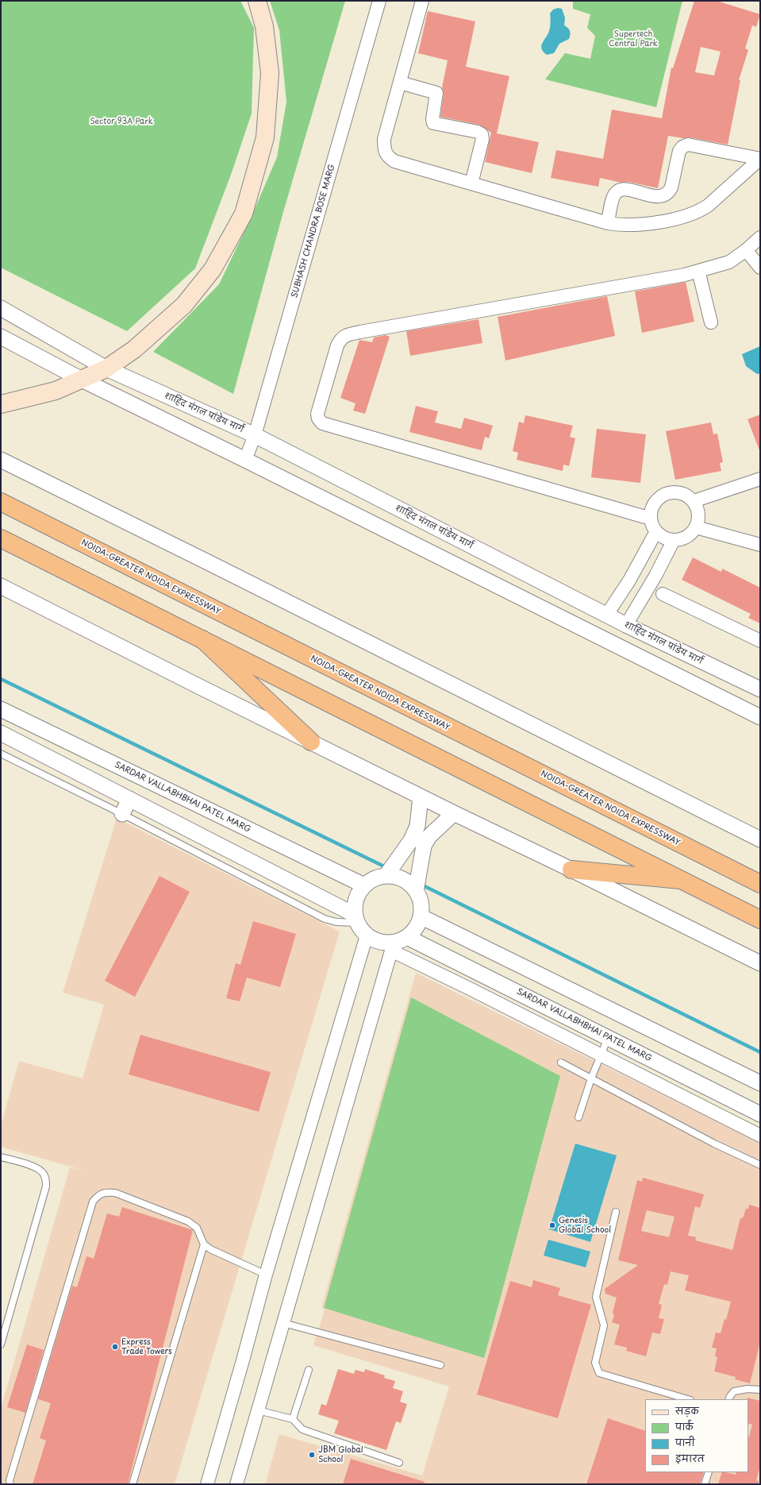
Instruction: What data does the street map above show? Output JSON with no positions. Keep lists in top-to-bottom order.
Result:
{
  "streets": {
    "highway": ["NOIDA-GREATER NOIDA EXPRESSWAY"],
    "street": ["SUBHASH CHANDRA BOSE MARG", "शाहिद मंगल पांडेय मार्ग", "SARDAR VALLABHBHAI PATEL MARG"]
  },
  "crossings": [
    ["SUBHASH CHANDRA BOSE MARG", "शाहिद मंगल पांडेय मार्ग"]
  ],
  "parks": ["Supertech Central Park", "Sector 93A Park"],
  "places": ["Genesis Global School", "Express Trade Towers", "JBM Global School"],
  "legend": [
    "सड़क",
    "पार्क",
    "पानी",
    "इमारत"
  ]
}
